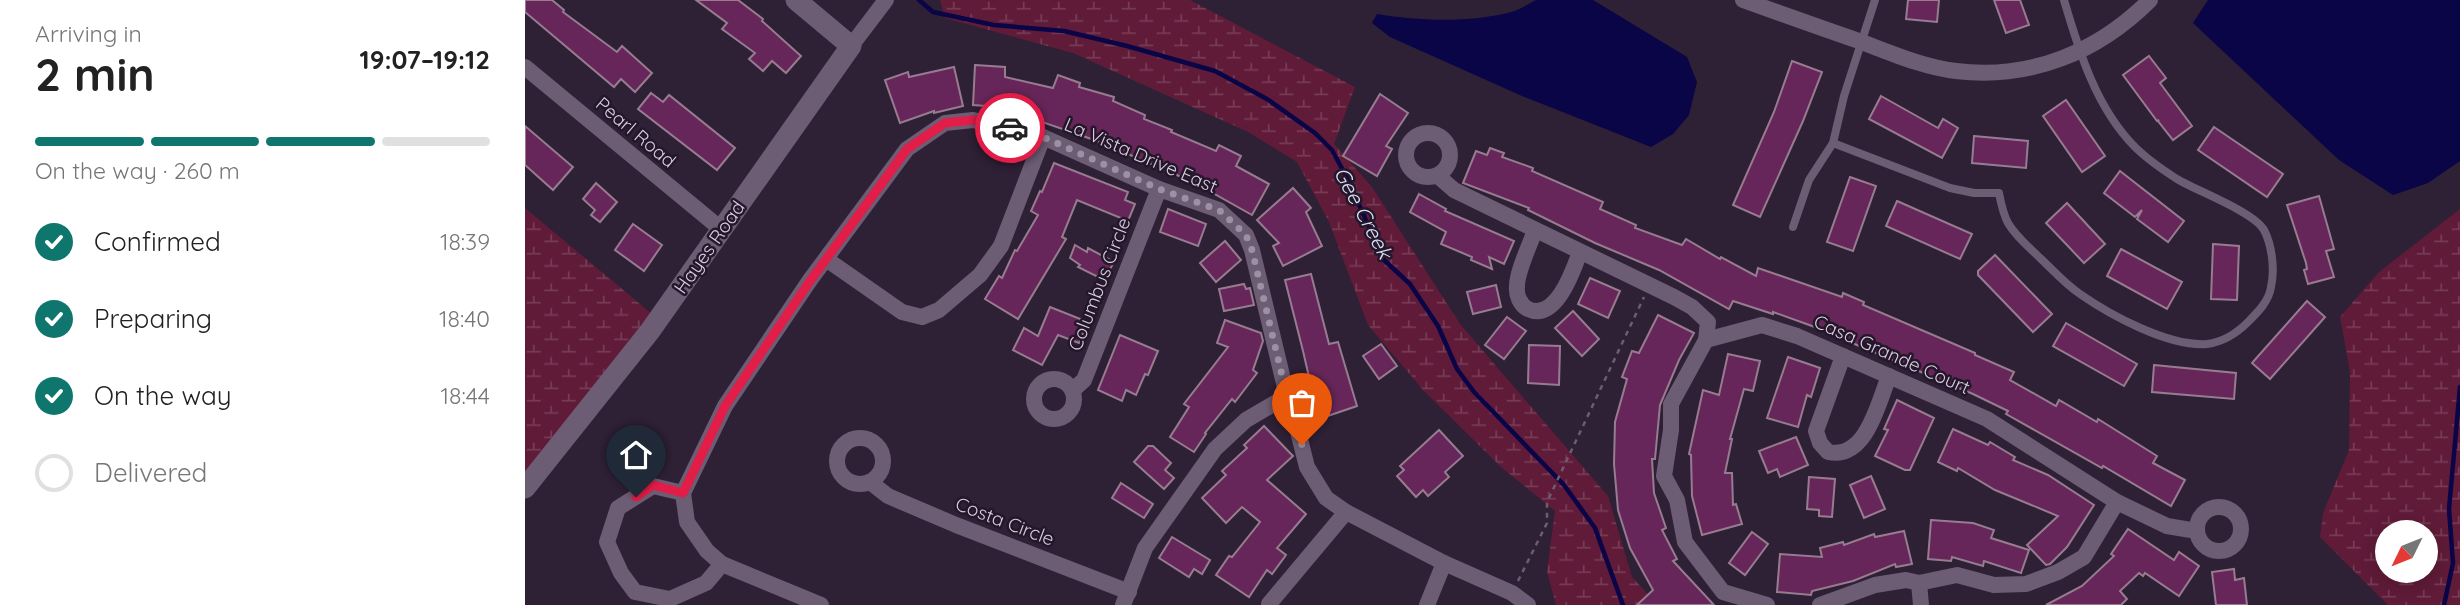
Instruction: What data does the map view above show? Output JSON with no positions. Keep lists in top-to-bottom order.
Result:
{
  "streets": {
    "street": [
      "Pearl Road",
      "La Vista Drive East",
      "Hayes Road",
      "Columbus Circle",
      "Casa Grande Court",
      "Costa Circle"
    ]
  },
  "crossings": [
    ["Pearl Road", "Hayes Road"],
    ["La Vista Drive East", "Columbus Circle"]
  ],
  "water": ["Gee Creek"],
  "north": "bottom left",
  "page": {
    "heading": ["2 min", "Arriving in", "19:07–19:12"],
    "bar": "On the way · 260 m",
    "list": [
      ["Confirmed", "18:39"],
      ["Preparing", "18:40"],
      ["On the way", "18:44"],
      "Delivered"
    ]
  }
}
